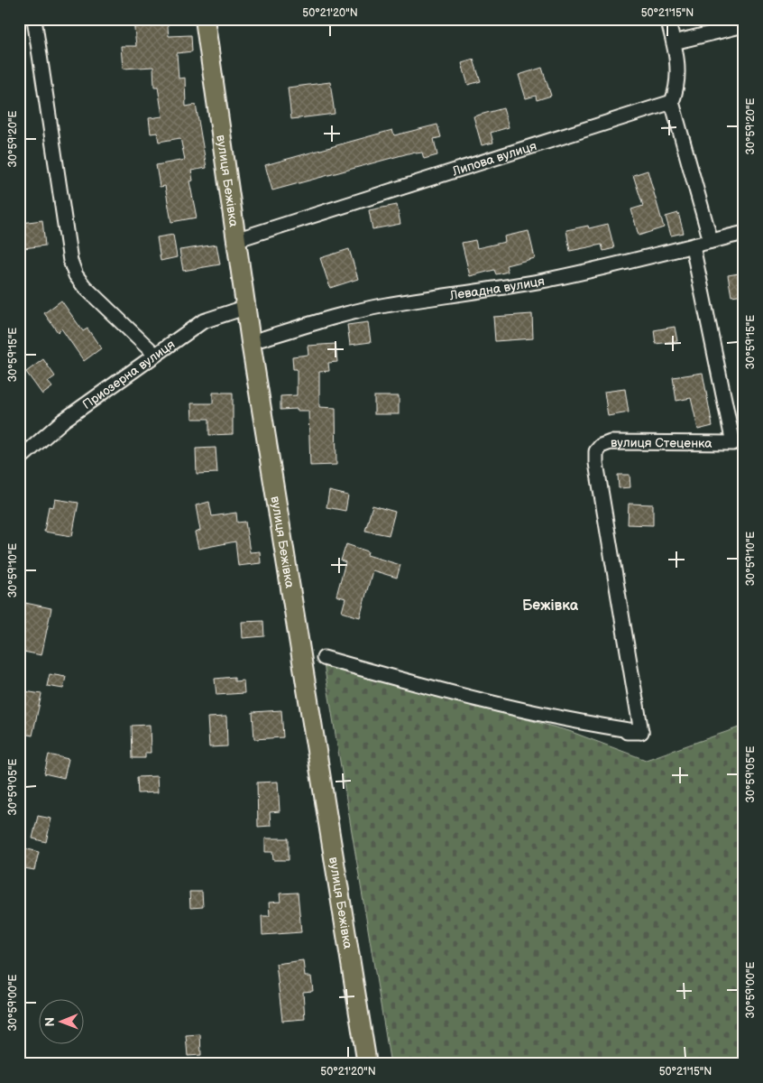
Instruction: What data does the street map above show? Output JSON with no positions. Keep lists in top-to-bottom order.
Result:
{
  "streets": {
    "main road": ["вулиця Бежівка"],
    "street": [
      "Липова вулиця",
      "Левадна вулиця",
      "Приозерна вулиця",
      "вулиця Стеценка"
    ]
  },
  "crossings": [
    ["Липова вулиця", "вулиця Бежівка"],
    ["вулиця Бежівка", "Левадна вулиця"],
    ["вулиця Бежівка", "Приозерна вулиця"],
    ["Левадна вулиця", "вулиця Стеценка"]
  ],
  "districts": ["Бежівка"],
  "north": "left",
  "coordinates": [
    "50°21'20\"N",
    "50°21'15\"N",
    "30°59'20\"E",
    "30°59'15\"E",
    "30°59'10\"E",
    "30°59'05\"E",
    "30°59'00\"E"
  ]
}
